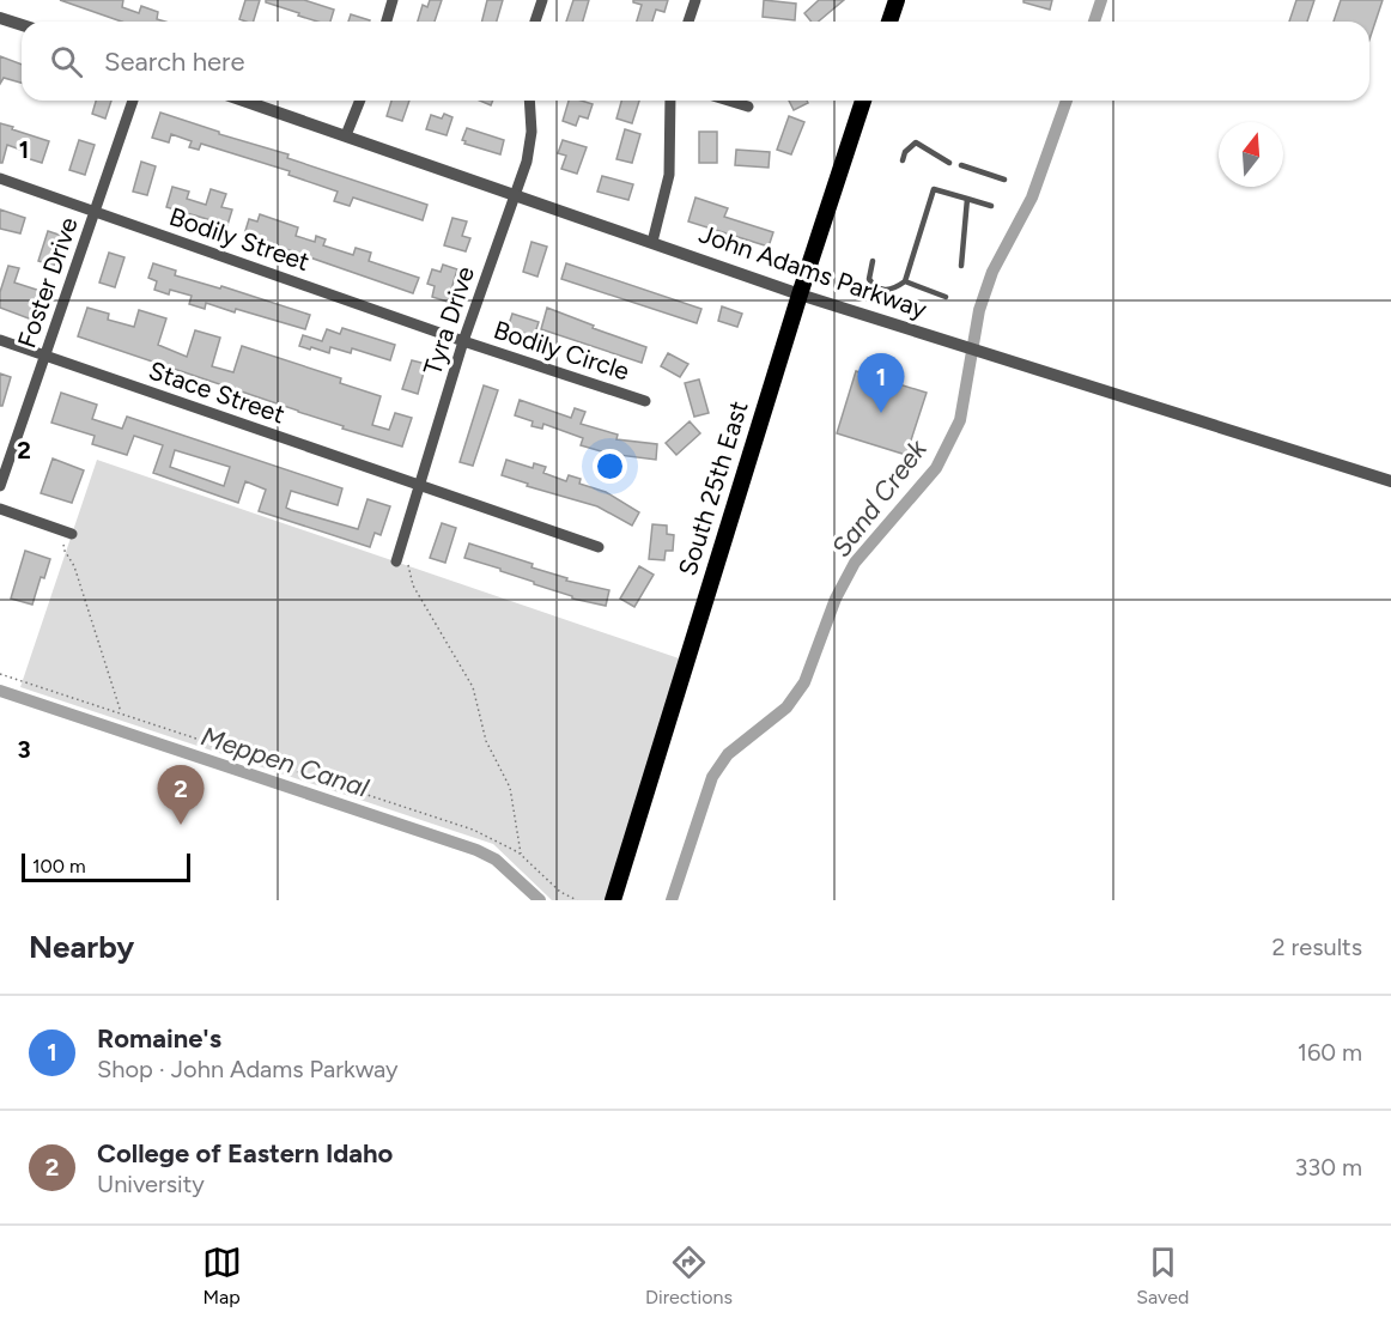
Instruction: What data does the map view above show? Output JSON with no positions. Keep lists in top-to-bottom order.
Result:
{
  "streets": {
    "main road": ["South 25th East"],
    "street": [
      "Bodily Street",
      "John Adams Parkway",
      "Foster Drive",
      "Tyra Drive",
      "Bodily Circle",
      "Stace Street"
    ]
  },
  "crossings": [
    ["Bodily Street", "Foster Drive"],
    ["Bodily Street", "Tyra Drive"],
    ["Bodily Street", "Bodily Circle"],
    ["John Adams Parkway", "Tyra Drive"],
    ["John Adams Parkway", "South 25th East"],
    ["Foster Drive", "Stace Street"],
    ["Tyra Drive", "Bodily Circle"],
    ["Tyra Drive", "Stace Street"]
  ],
  "water": ["Sand Creek", "Meppen Canal"],
  "scale_bar": "100 m",
  "north": "top",
  "page": {
    "search": "Search here",
    "pins": ["1", "2"],
    "scale": "100 m",
    "heading": ["Nearby", "2 results"],
    "list": [
      {
        "mark": "1",
        "name": "Romaine's",
        "note": "Shop · John Adams Parkway",
        "value": "160 m"
      },
      {
        "mark": "2",
        "name": "College of Eastern Idaho",
        "note": "University",
        "value": "330 m"
      }
    ],
    "nav": ["Map", "Directions", "Saved"]
  },
  "grid": {
    "rows": ["1", "2", "3"]
  }
}
